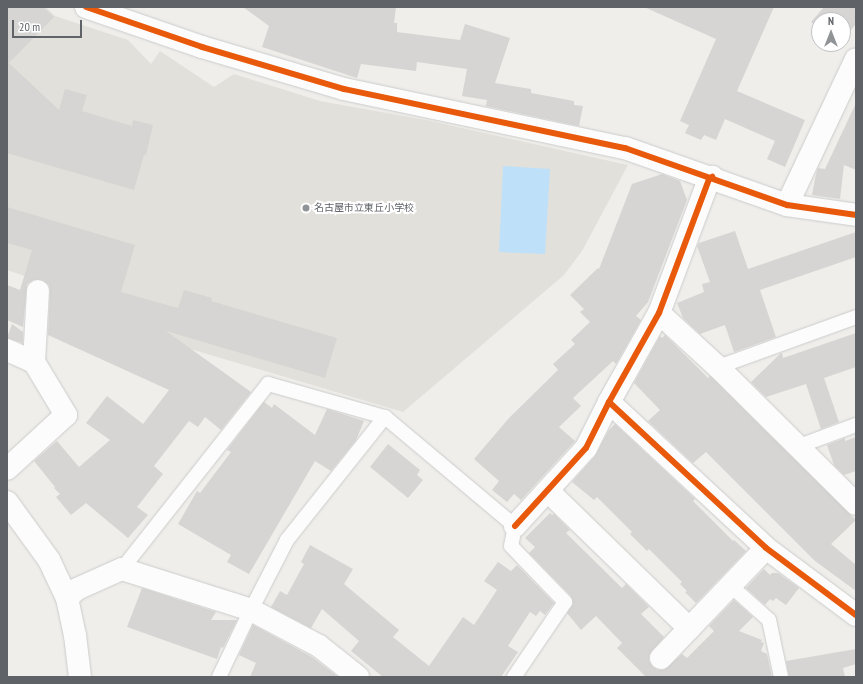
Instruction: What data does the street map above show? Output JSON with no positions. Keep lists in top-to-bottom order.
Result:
{
  "places": ["名古屋市立東丘小学校"],
  "scale_bar": "20 m",
  "north": "top"
}
